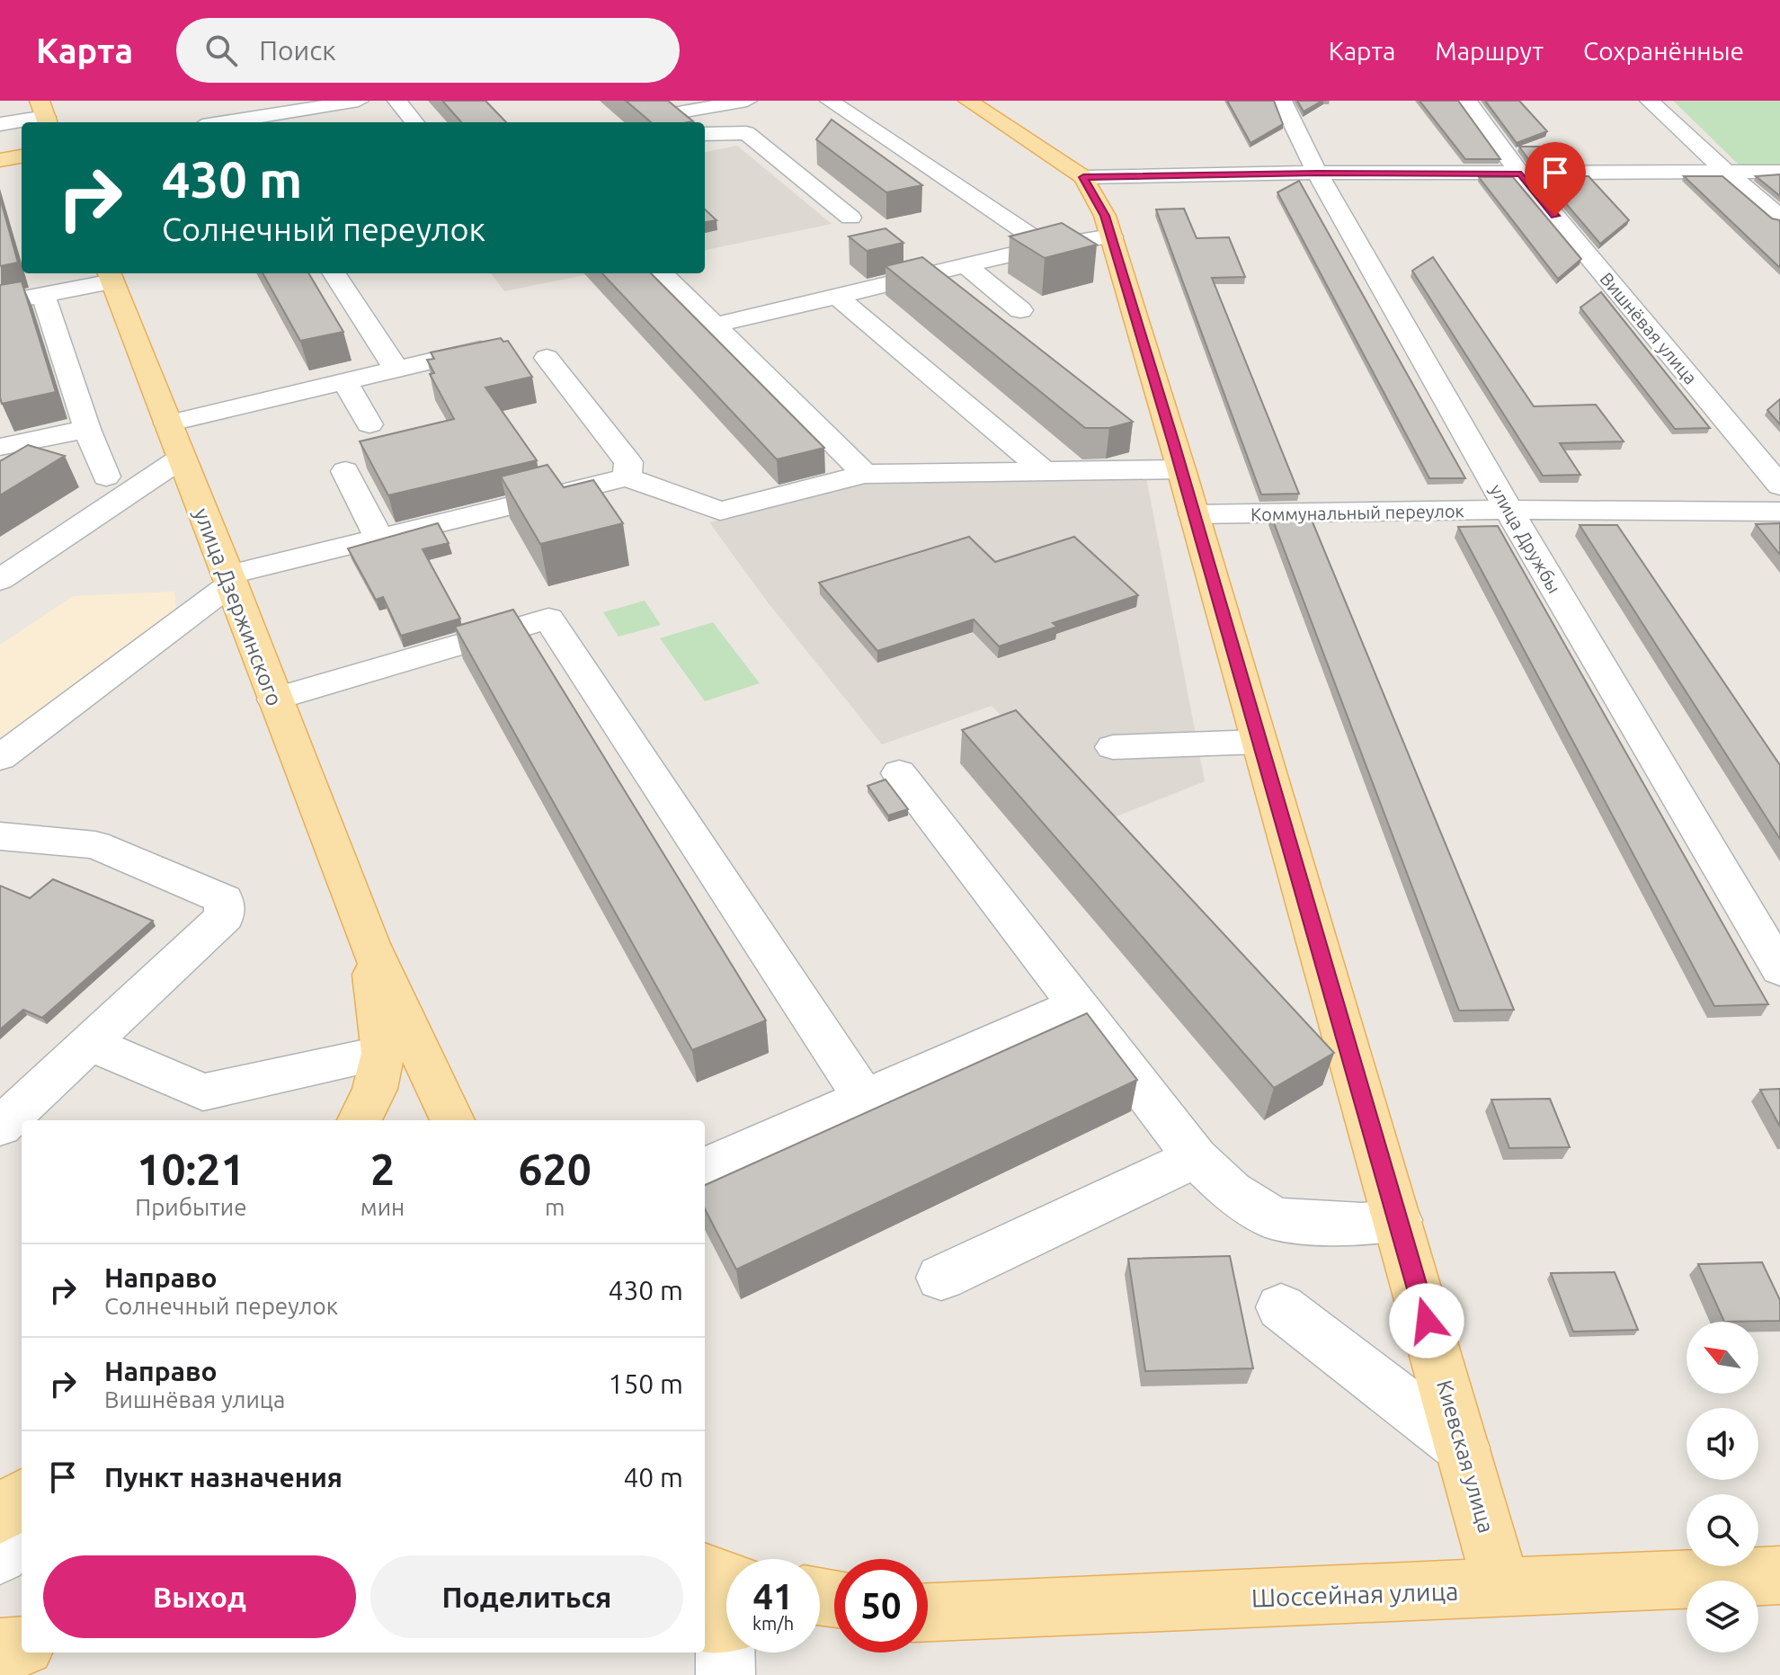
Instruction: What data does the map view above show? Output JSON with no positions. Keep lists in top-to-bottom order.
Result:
{
  "streets": {
    "main road": ["улица Дзержинского", "Киевская улица", "Шоссейная улица"],
    "street": ["Вишнёвая улица", "Коммунальный переулок", "улица Дружбы"]
  },
  "crossings": [
    ["Коммунальный переулок", "улица Дружбы"],
    ["Коммунальный переулок", "Киевская улица"],
    ["Киевская улица", "Шоссейная улица"]
  ],
  "north": "top left",
  "page": {
    "header": "Карта",
    "search": "Поиск",
    "nav": ["Карта", "Маршрут", "Сохранённые"],
    "turn": ["430 m", "Солнечный переулок"],
    "eta": [
      "10:21",
      "Прибытие",
      "2",
      "мин",
      "620",
      "m"
    ],
    "list": [
      {
        "name": "Направо",
        "note": "Солнечный переулок",
        "value": "430 m"
      },
      {
        "name": "Направо",
        "note": "Вишнёвая улица",
        "value": "150 m"
      },
      {
        "name": "Пункт назначения",
        "value": "40 m"
      }
    ],
    "buttons": ["Выход", "Поделиться"],
    "speed": "41 km/h",
    "limit": "50"
  }
}
